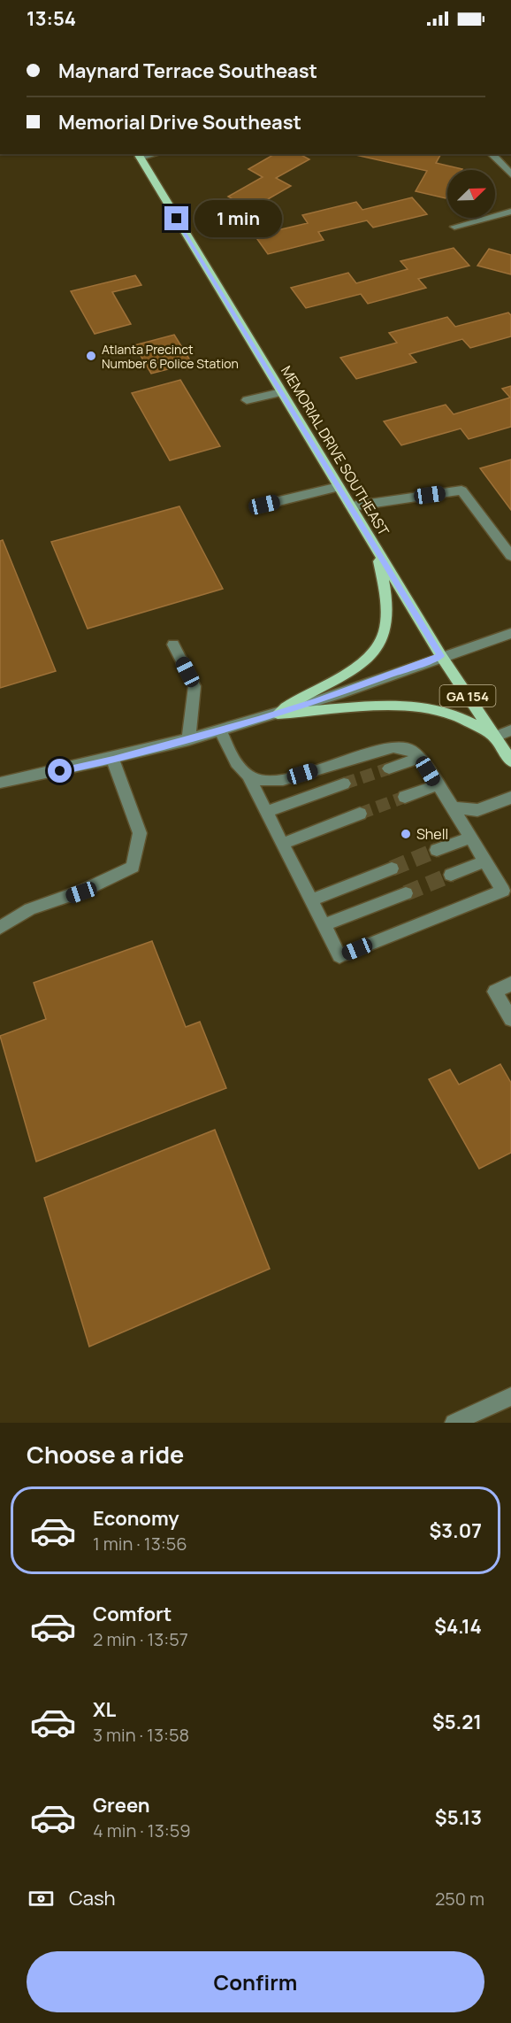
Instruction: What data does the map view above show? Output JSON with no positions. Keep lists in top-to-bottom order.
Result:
{
  "streets": {
    "main road": ["MEMORIAL DRIVE SOUTHEAST", "GA 154"]
  },
  "places": ["Atlanta Precinct Number 6 Police Station", "Shell"],
  "north": "top right",
  "page": {
    "status": "13:54",
    "banner": ["Maynard Terrace Southeast", "Memorial Drive Southeast"],
    "bubble": "1 min",
    "heading": "Choose a ride",
    "list": [
      {
        "name": "Economy",
        "note": "1 min · 13:56",
        "value": "$3.07"
      },
      {
        "name": "Comfort",
        "note": "2 min · 13:57",
        "value": "$4.14"
      },
      {
        "name": "XL",
        "note": "3 min · 13:58",
        "value": "$5.21"
      },
      {
        "name": "Green",
        "note": "4 min · 13:59",
        "value": "$5.13"
      }
    ],
    "pay": ["Cash", "250 m"],
    "buttons": "Confirm"
  }
}
